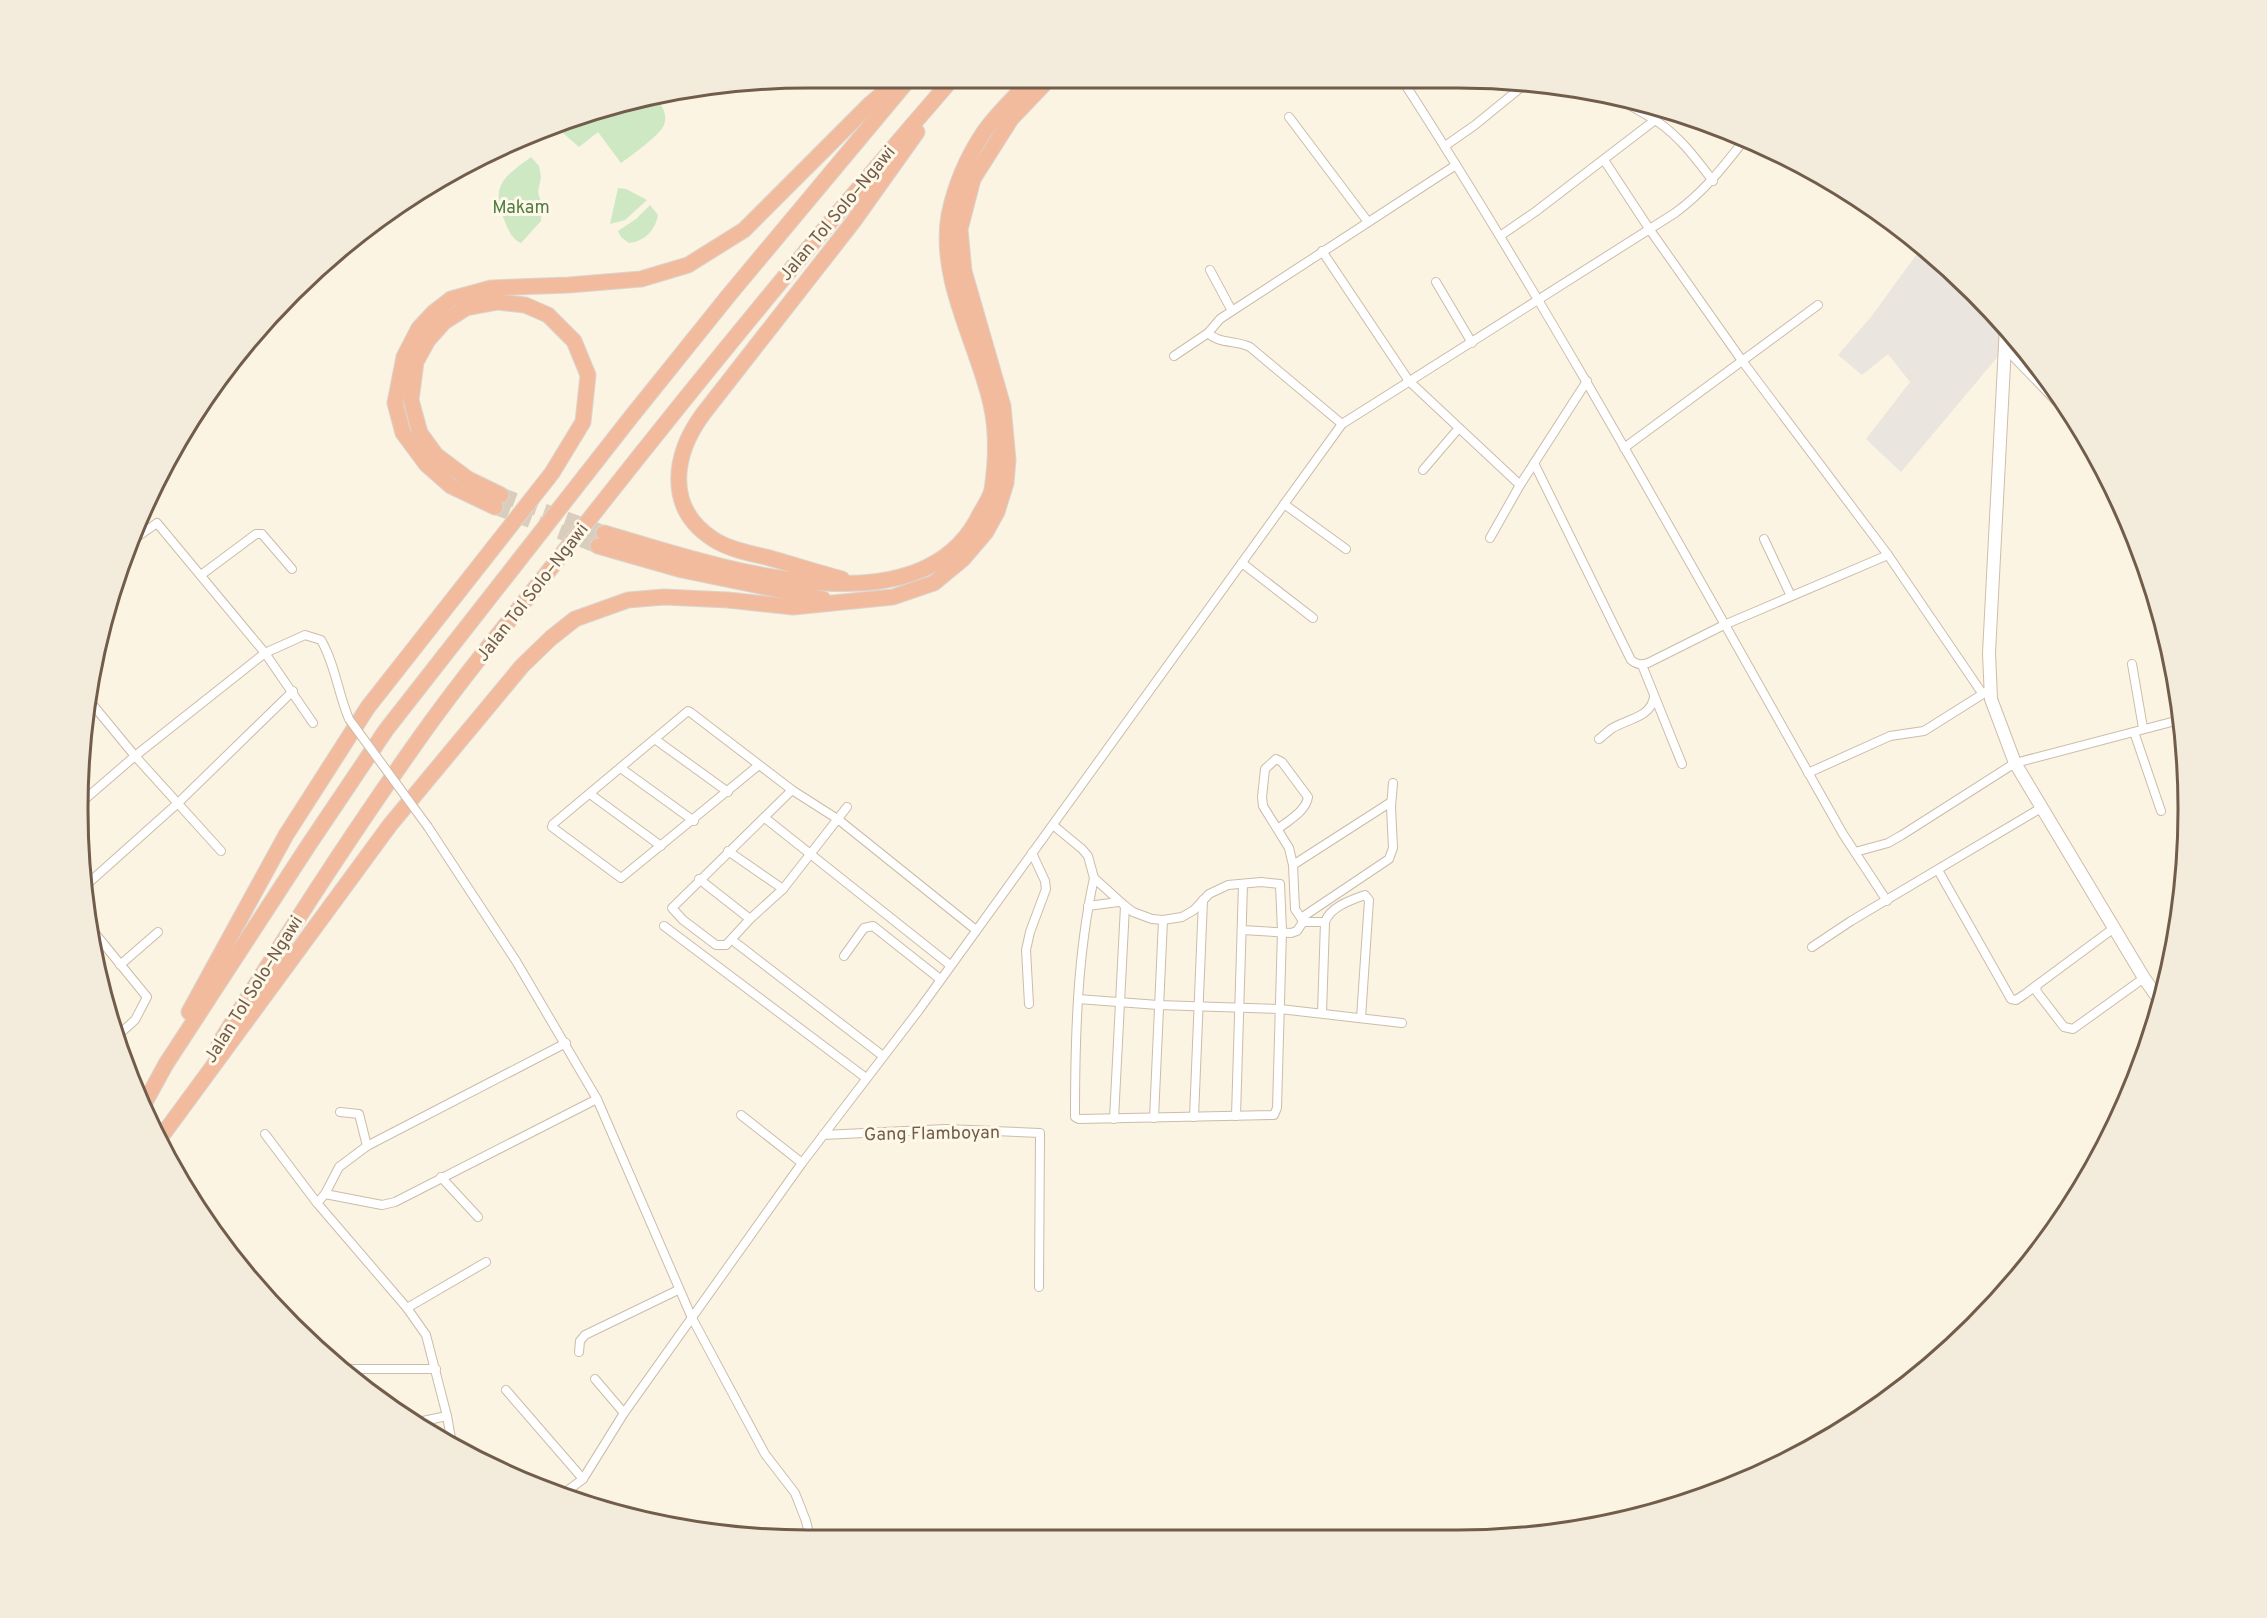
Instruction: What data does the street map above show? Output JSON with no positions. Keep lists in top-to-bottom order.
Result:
{
  "streets": {
    "highway": ["Jalan Tol Solo–Ngawi"],
    "street": ["Gang Flamboyan"]
  },
  "parks": ["Makam"]
}
